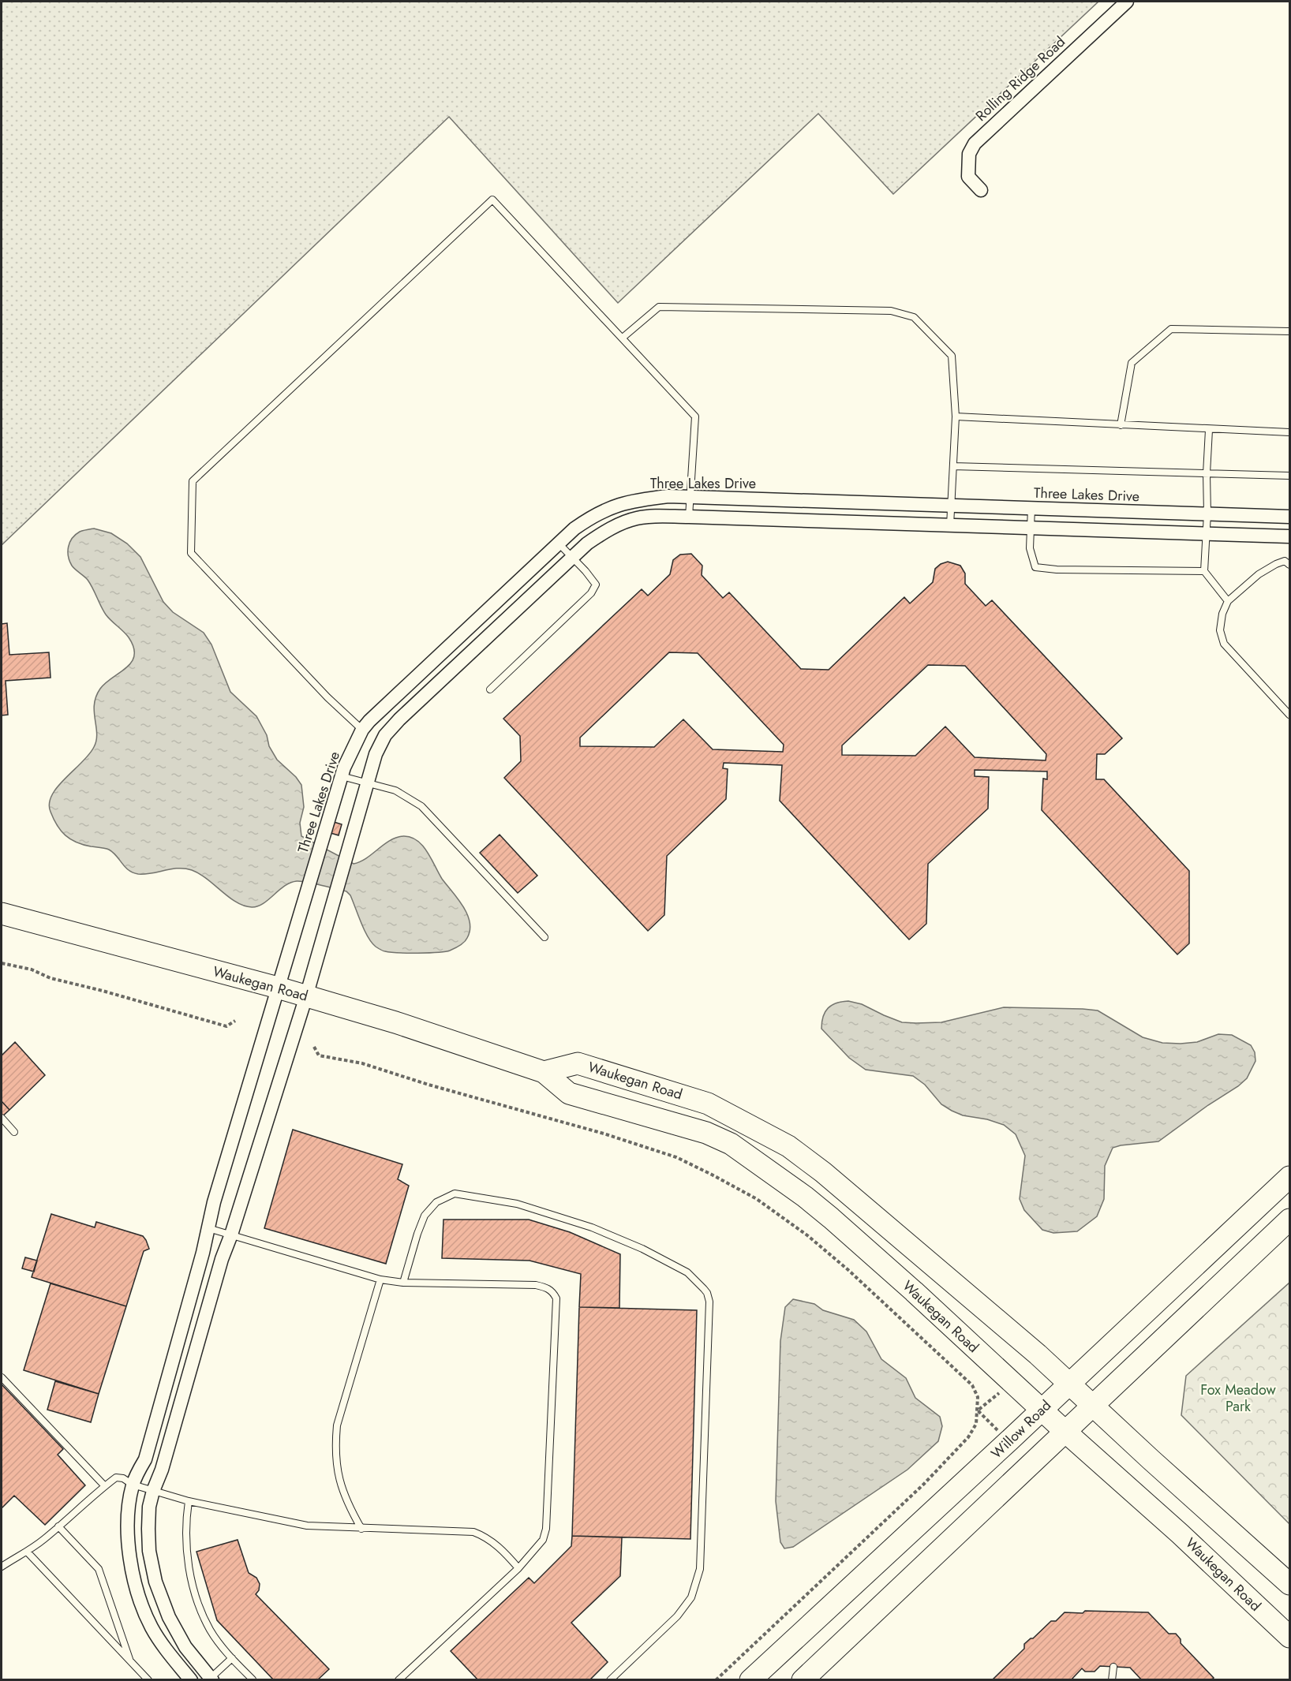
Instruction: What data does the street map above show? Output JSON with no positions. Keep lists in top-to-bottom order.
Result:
{
  "streets": {
    "main road": ["Waukegan Road", "Willow Road"],
    "street": ["Rolling Ridge Road", "Three Lakes Drive"]
  },
  "crossings": [
    ["Three Lakes Drive", "Waukegan Road"],
    ["Waukegan Road", "Willow Road"]
  ],
  "parks": ["Fox Meadow Park"]
}
